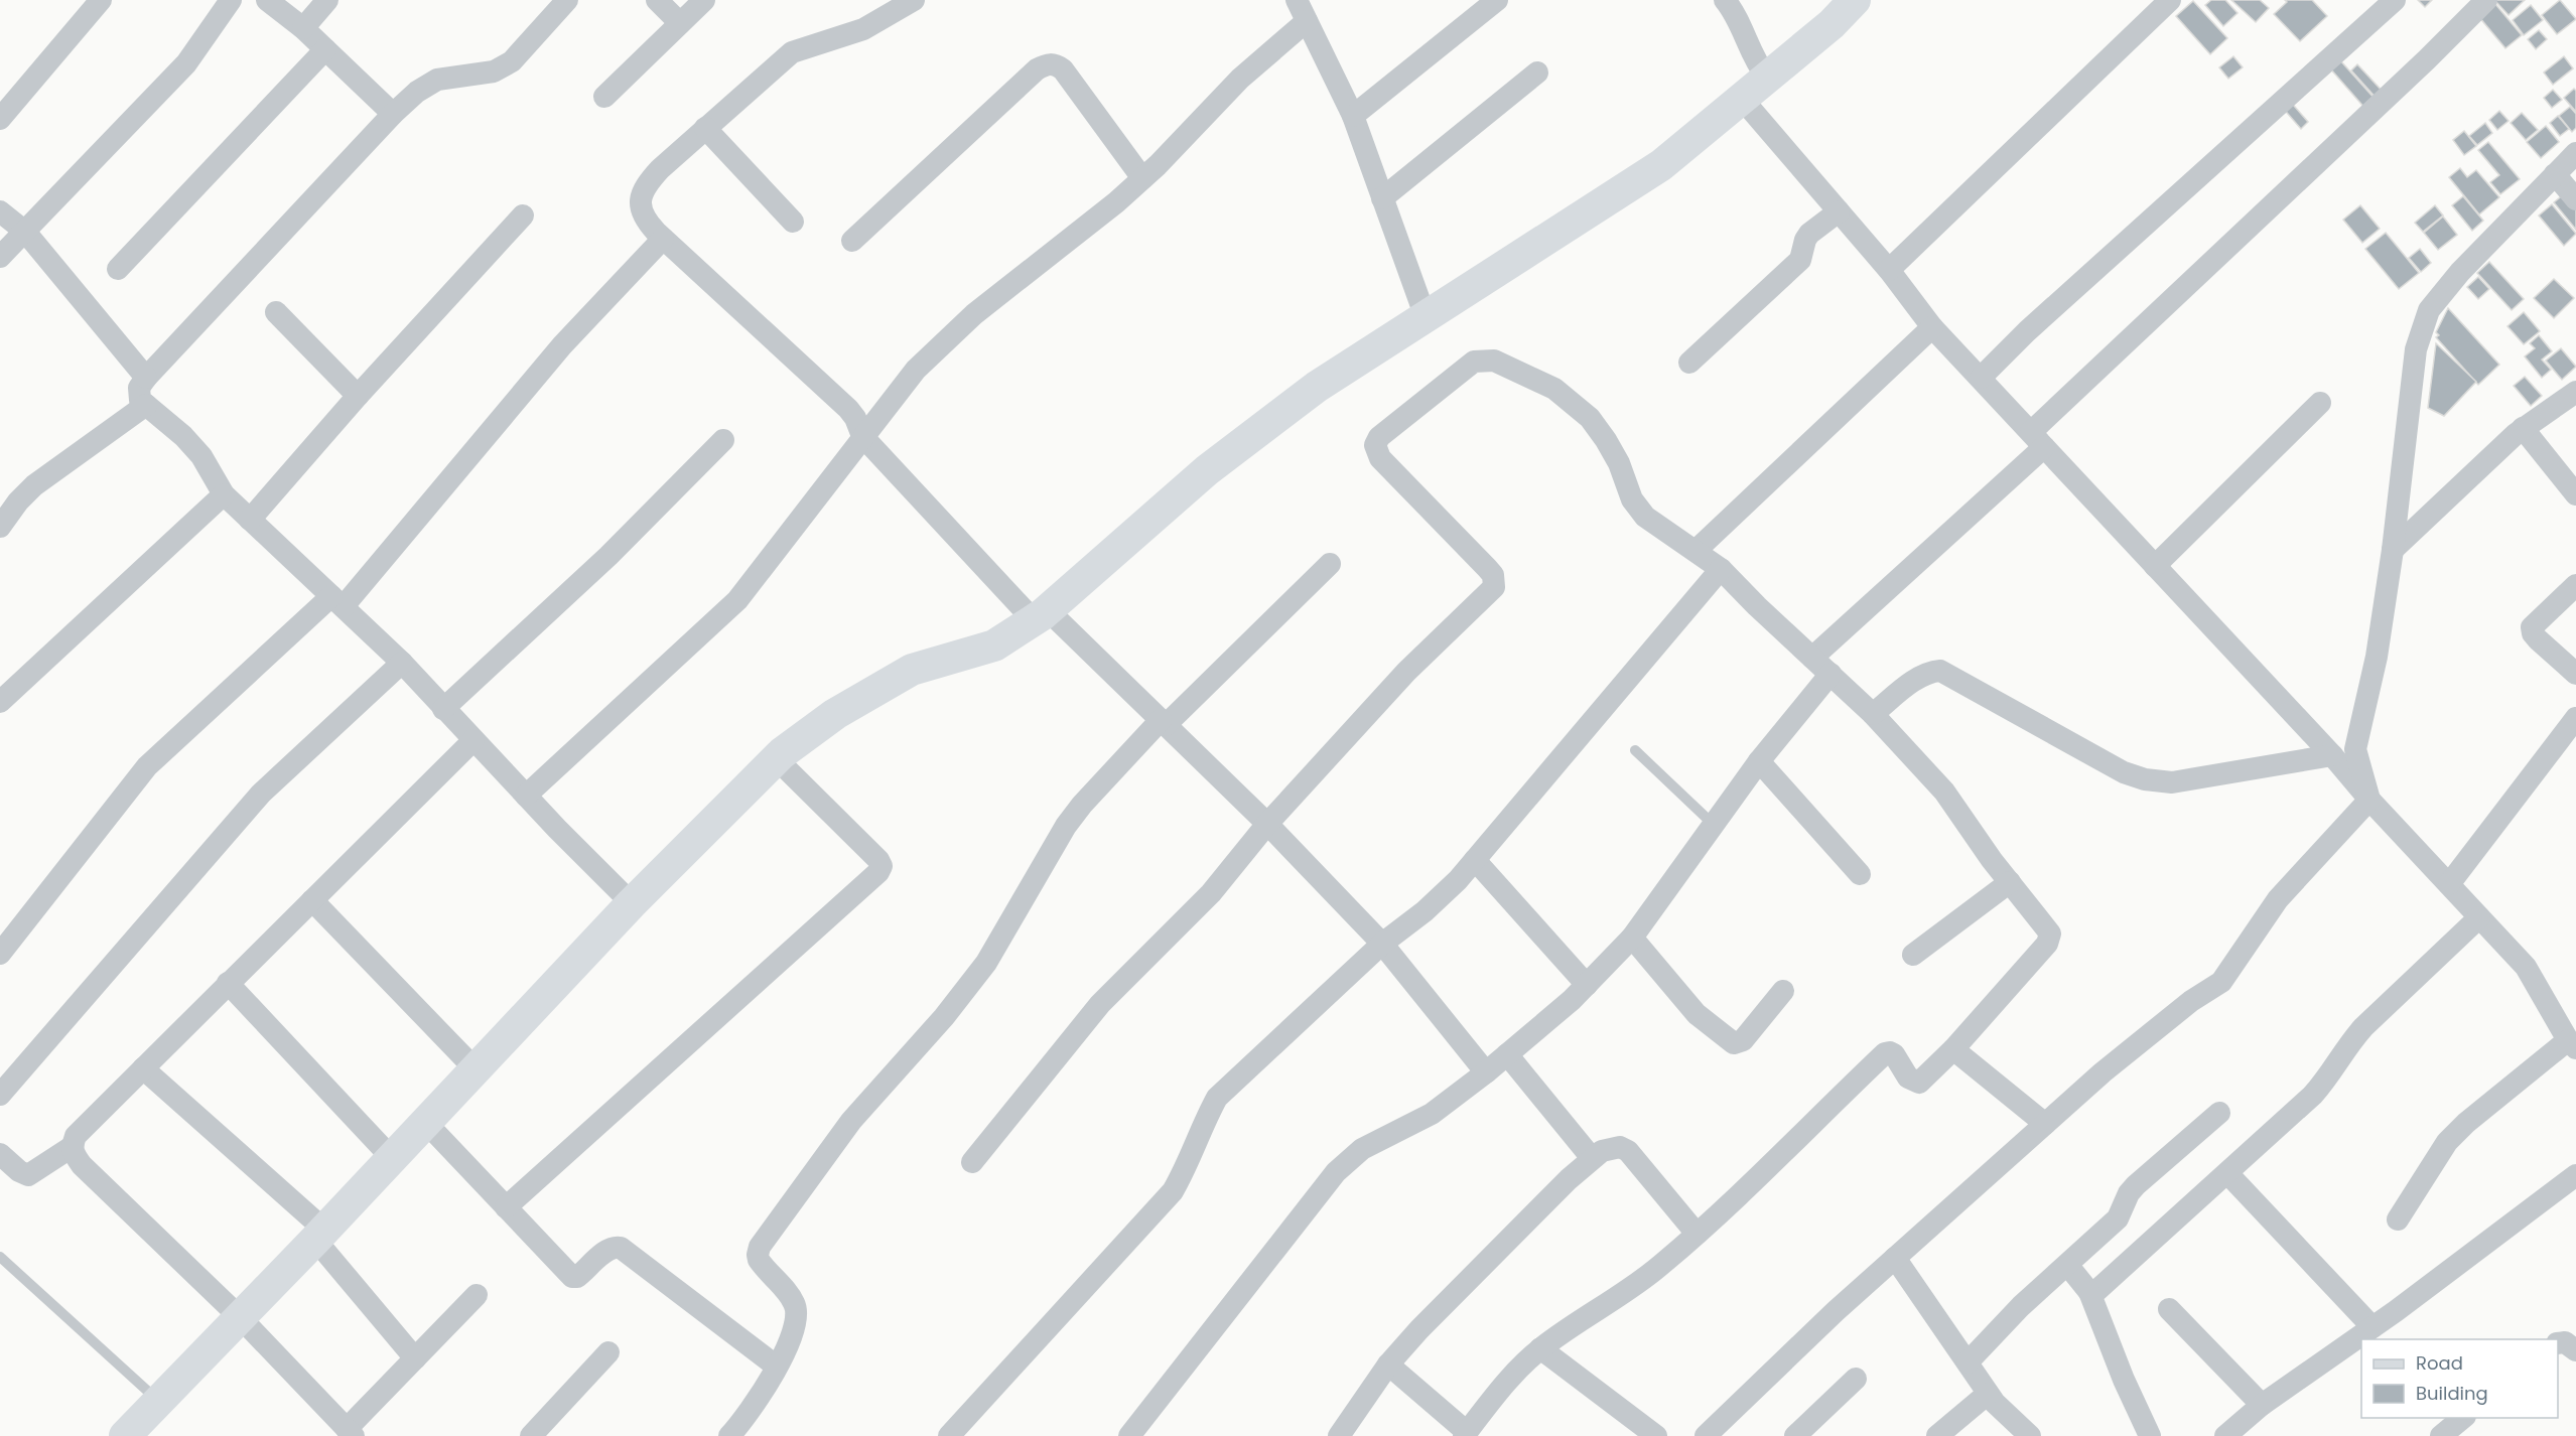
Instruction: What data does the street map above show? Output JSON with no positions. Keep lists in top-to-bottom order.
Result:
{
  "legend": ["Road", "Building"]
}
